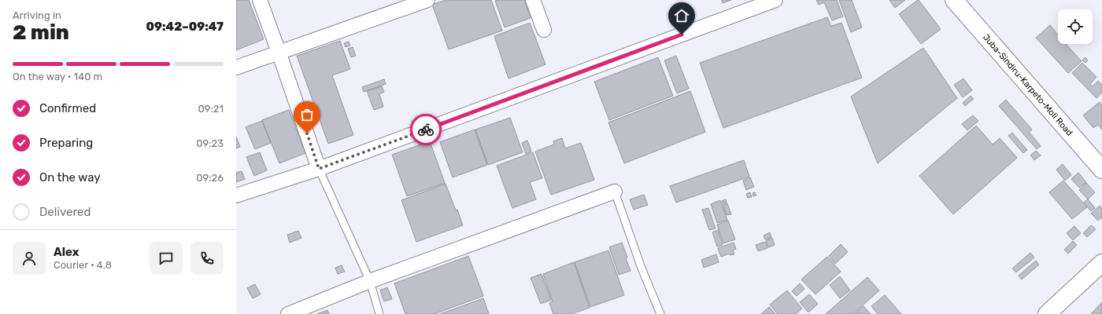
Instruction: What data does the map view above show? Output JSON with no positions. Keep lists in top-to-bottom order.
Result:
{
  "streets": {
    "main road": ["Juba-Sindiru-Karpeto-Moli Road"]
  },
  "page": {
    "heading": ["2 min", "Arriving in", "09:42–09:47"],
    "panel": ["Alex", "Courier · 4.8"],
    "bar": "On the way · 140 m",
    "list": [
      ["Confirmed", "09:21"],
      ["Preparing", "09:23"],
      ["On the way", "09:26"],
      "Delivered"
    ]
  }
}
